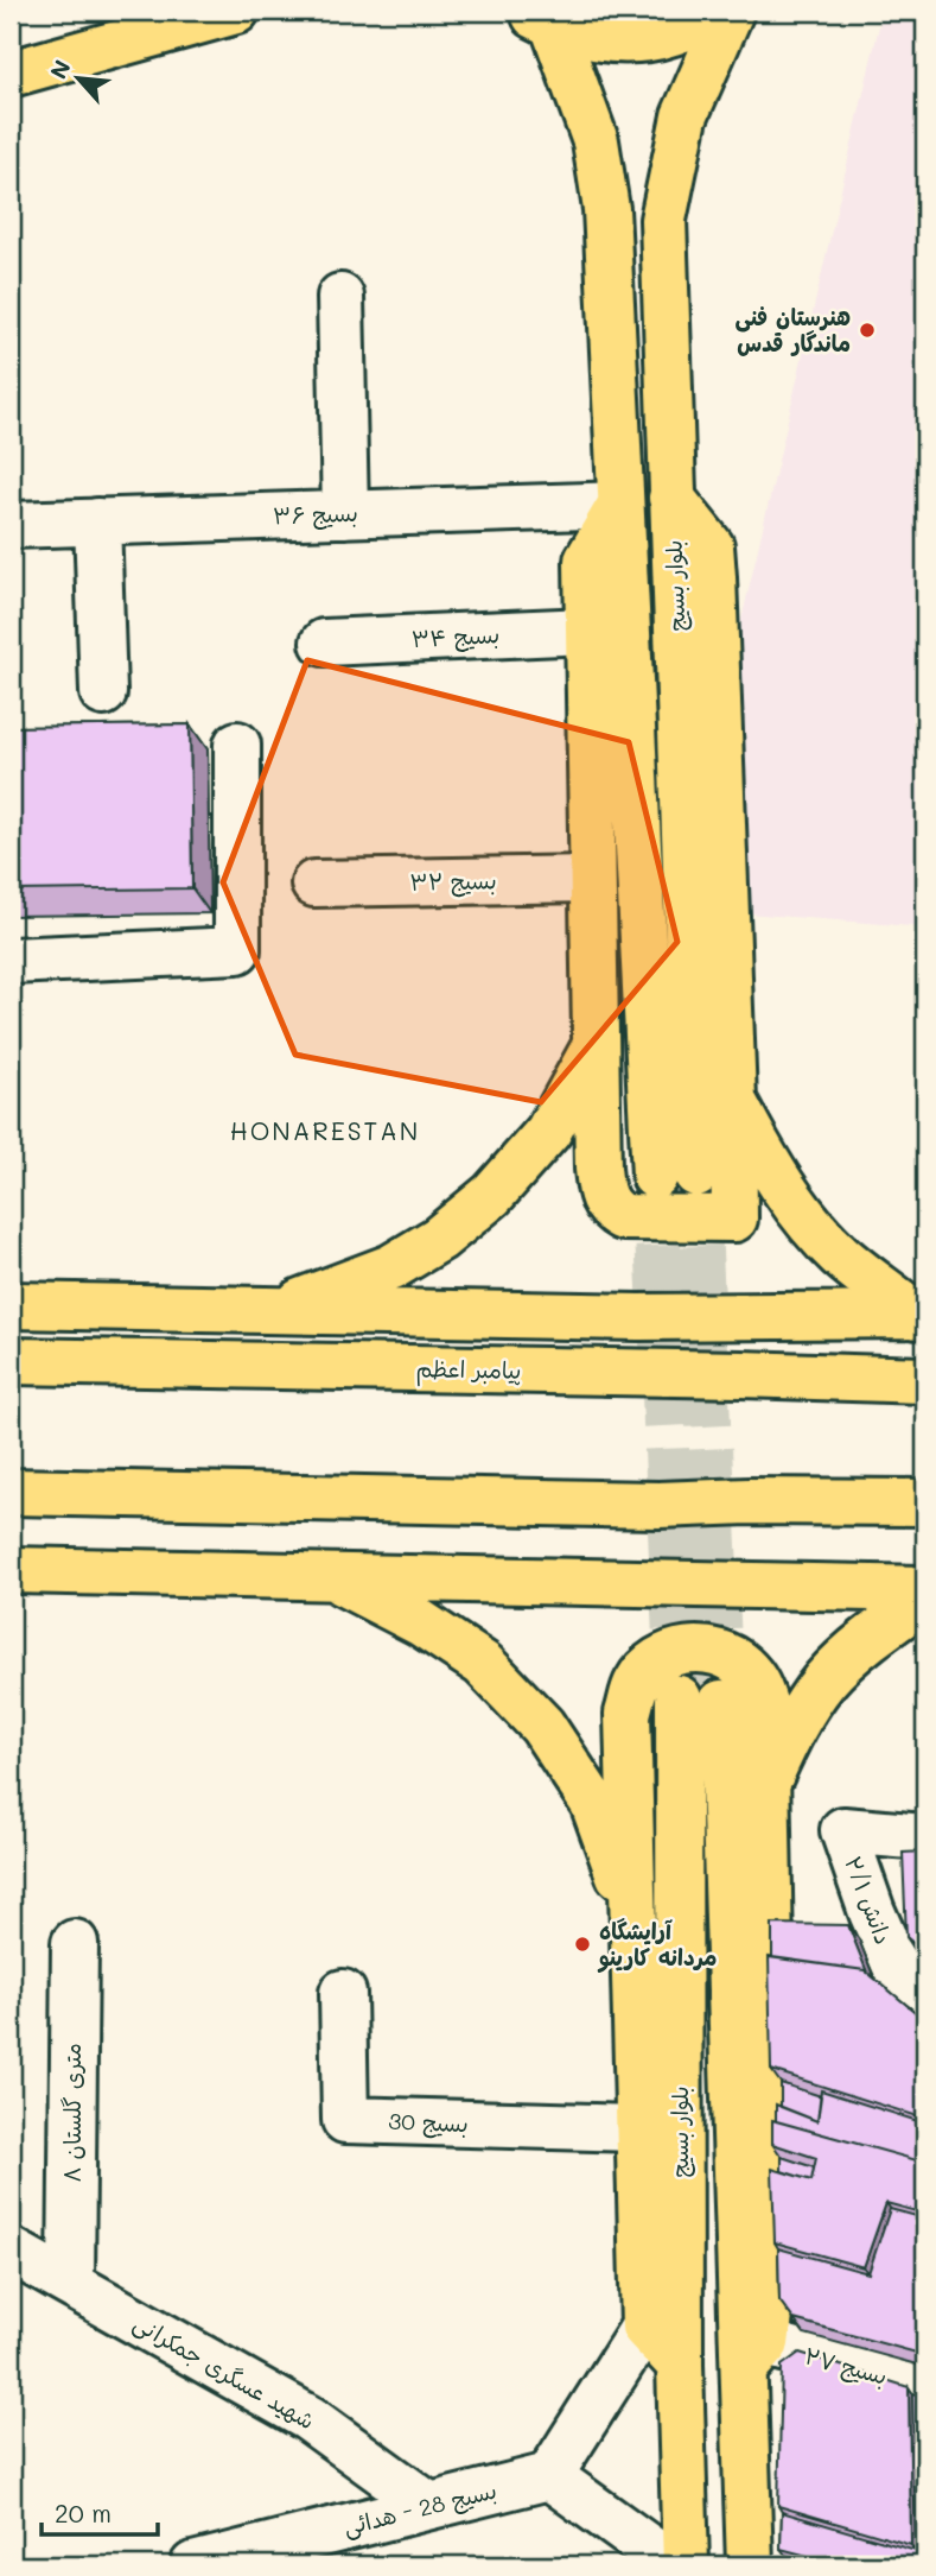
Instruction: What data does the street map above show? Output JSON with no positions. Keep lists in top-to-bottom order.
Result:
{
  "streets": {
    "main road": ["بلوار بسیج", "پیامبر اعظم"],
    "street": [
      "بسیج ۳۶",
      "بسیج ۳۴",
      "بسیج ۳۲",
      "دانش ۲/۱",
      "۸ متری گلستان",
      "بسیج 30",
      "بسیج ۲۷",
      "شهید عسگری جمکرانی",
      "بسیج 28 - هدائی"
    ]
  },
  "crossings": [
    ["بسیج ۳۶", "بلوار بسیج"],
    ["بلوار بسیج", "بسیج ۲۷"],
    ["۸ متری گلستان", "شهید عسگری جمکرانی"],
    ["شهید عسگری جمکرانی", "بسیج 28 - هدائی"]
  ],
  "districts": ["HONARESTAN"],
  "places": ["هنرستان فنی ماندگار قدس", "آرایشگاه مردانه کارینو"],
  "scale_bar": "20 m",
  "north": "top left"
}
